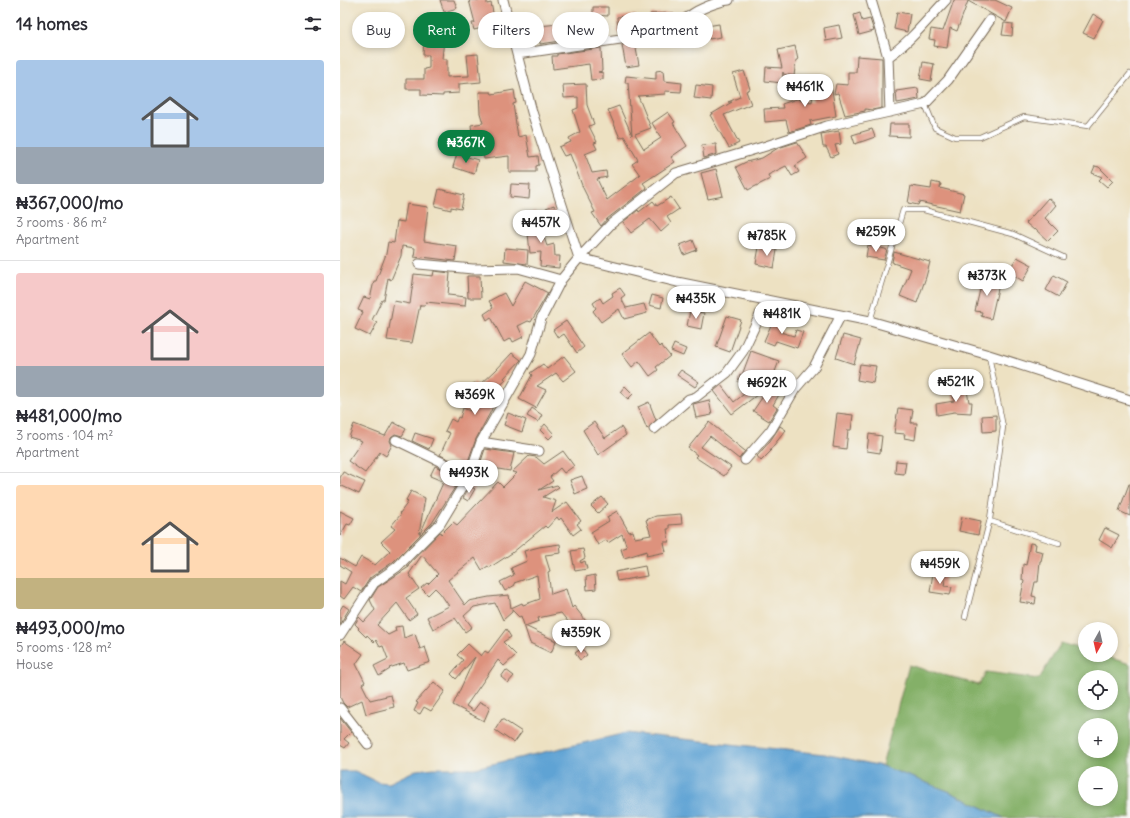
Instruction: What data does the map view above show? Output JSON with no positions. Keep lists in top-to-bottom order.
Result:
{
  "north": "bottom",
  "page": {
    "heading": "14 homes",
    "chip": [
      "Buy",
      "Rent",
      "Filters",
      "New",
      "Apartment"
    ],
    "list": [
      {
        "name": "₦367,000/mo",
        "note": "3 rooms · 86 m² · Apartment"
      },
      {
        "name": "₦481,000/mo",
        "note": "3 rooms · 104 m² · Apartment"
      },
      {
        "name": "₦493,000/mo",
        "note": "5 rooms · 128 m² · House"
      }
    ],
    "price": [
      "₦461K",
      "₦367K",
      "₦457K",
      "₦259K",
      "₦785K",
      "₦373K",
      "₦435K",
      "₦481K",
      "₦521K",
      "₦692K",
      "₦369K",
      "₦493K",
      "₦459K",
      "₦359K"
    ],
    "map_buttons": ["+", "−"]
  }
}
